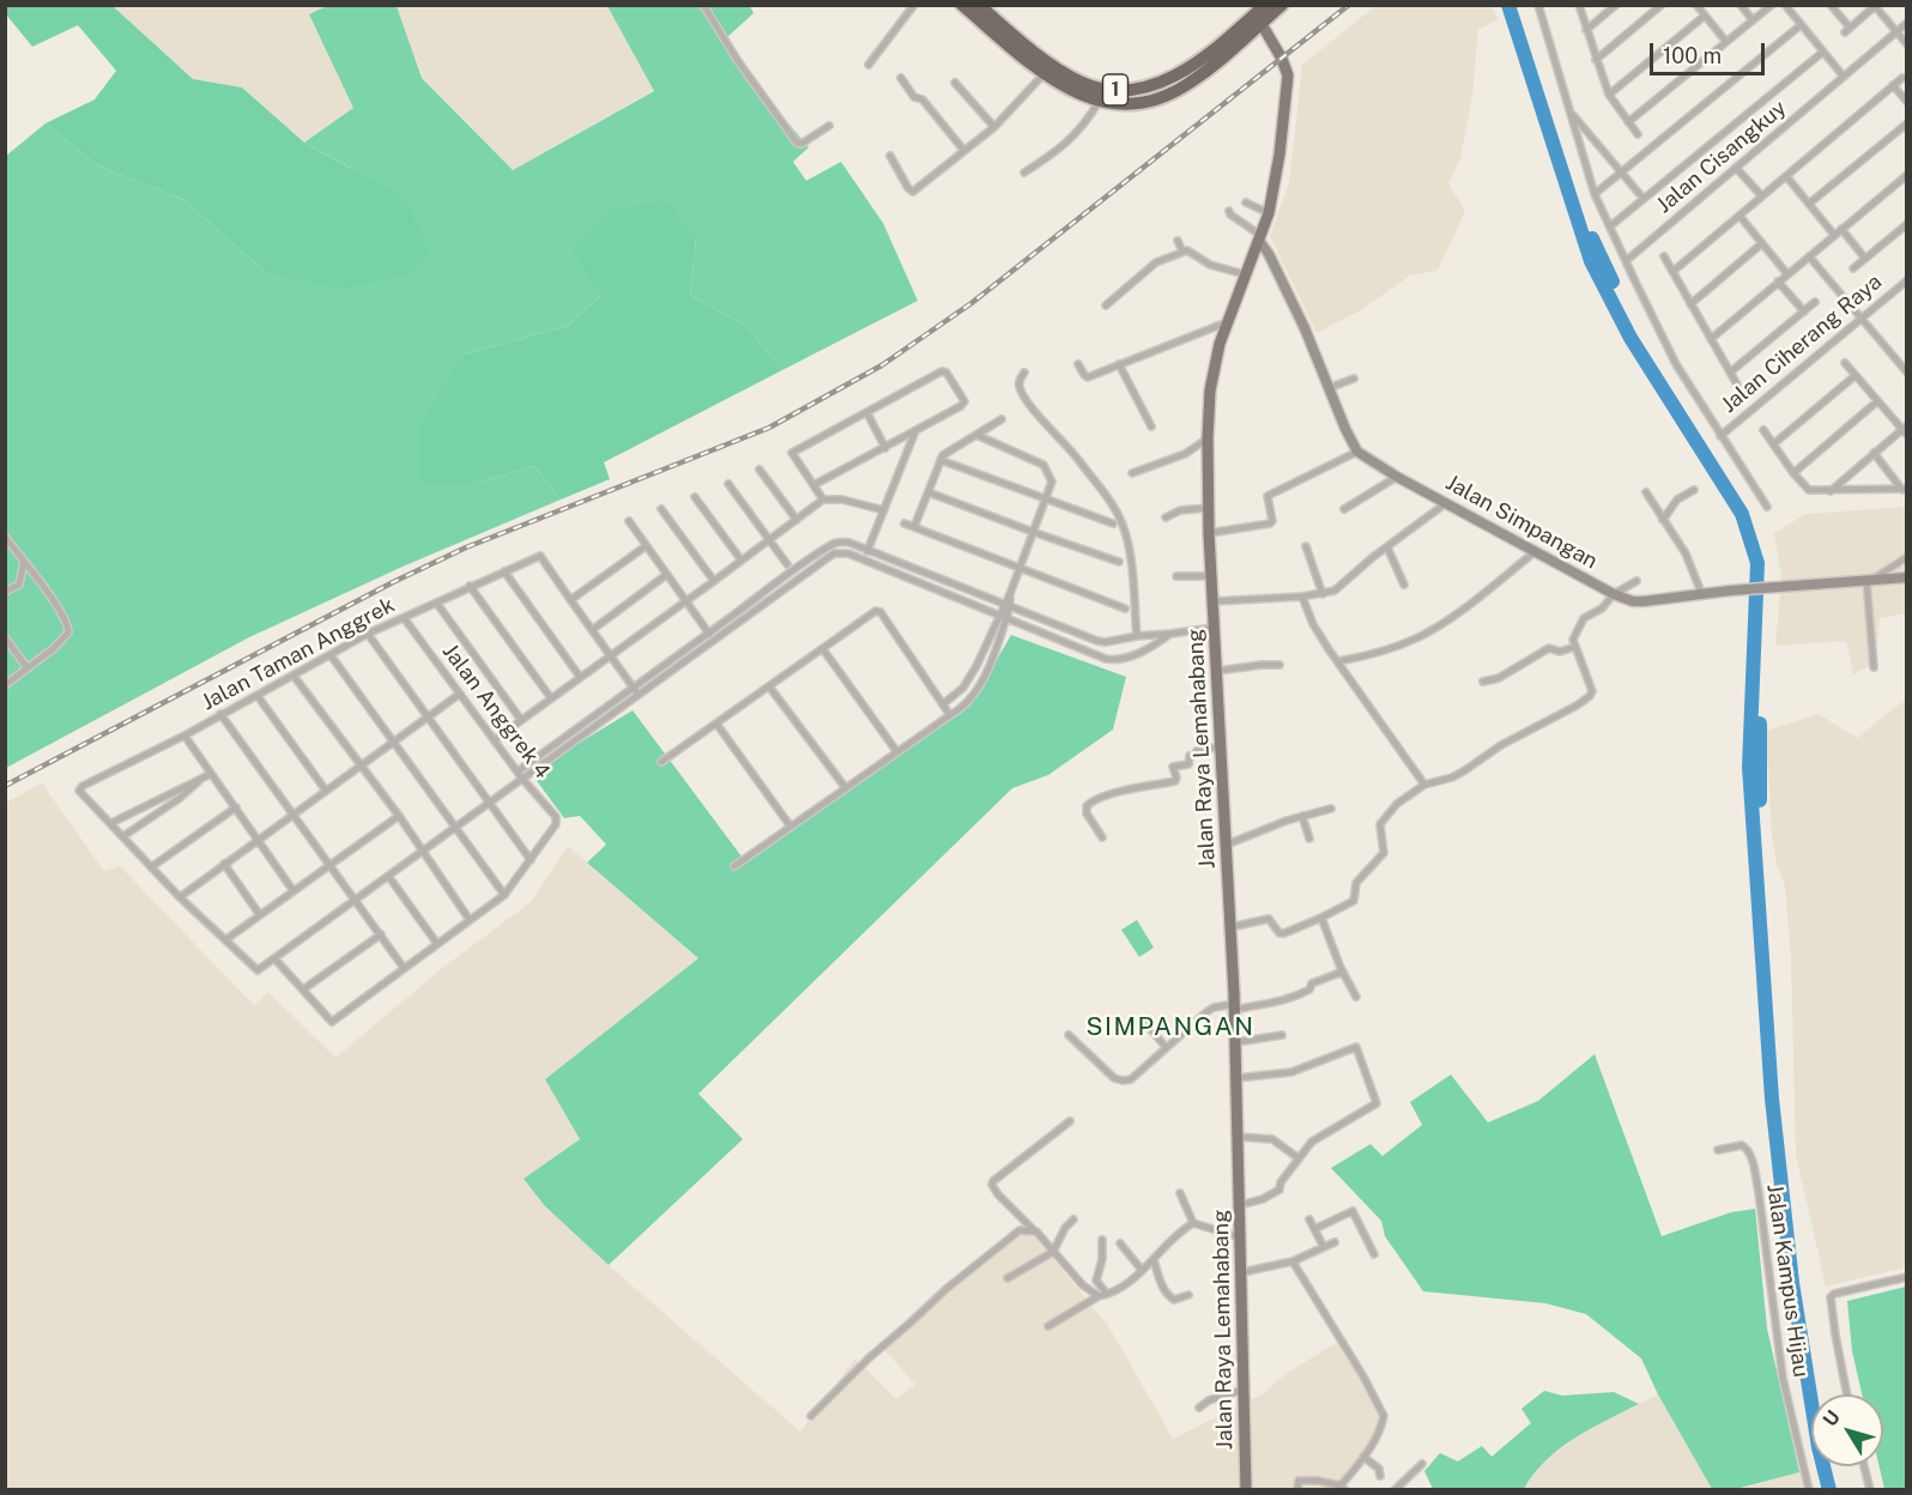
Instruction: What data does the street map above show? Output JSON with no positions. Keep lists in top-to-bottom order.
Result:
{
  "streets": {
    "highway": ["1"],
    "main road": ["Jalan Raya Lemahabang"],
    "street": [
      "Jalan Cisangkuy",
      "Jalan Ciherang Raya",
      "Jalan Simpangan",
      "Jalan Taman Anggrek",
      "Jalan Anggrek 4",
      "Jalan Kampus Hijau"
    ]
  },
  "crossings": [
    ["1", "Jalan Raya Lemahabang"],
    ["Jalan Taman Anggrek", "Jalan Anggrek 4"]
  ],
  "districts": ["SIMPANGAN"],
  "scale_bar": "100 m",
  "north": "top left"
}
